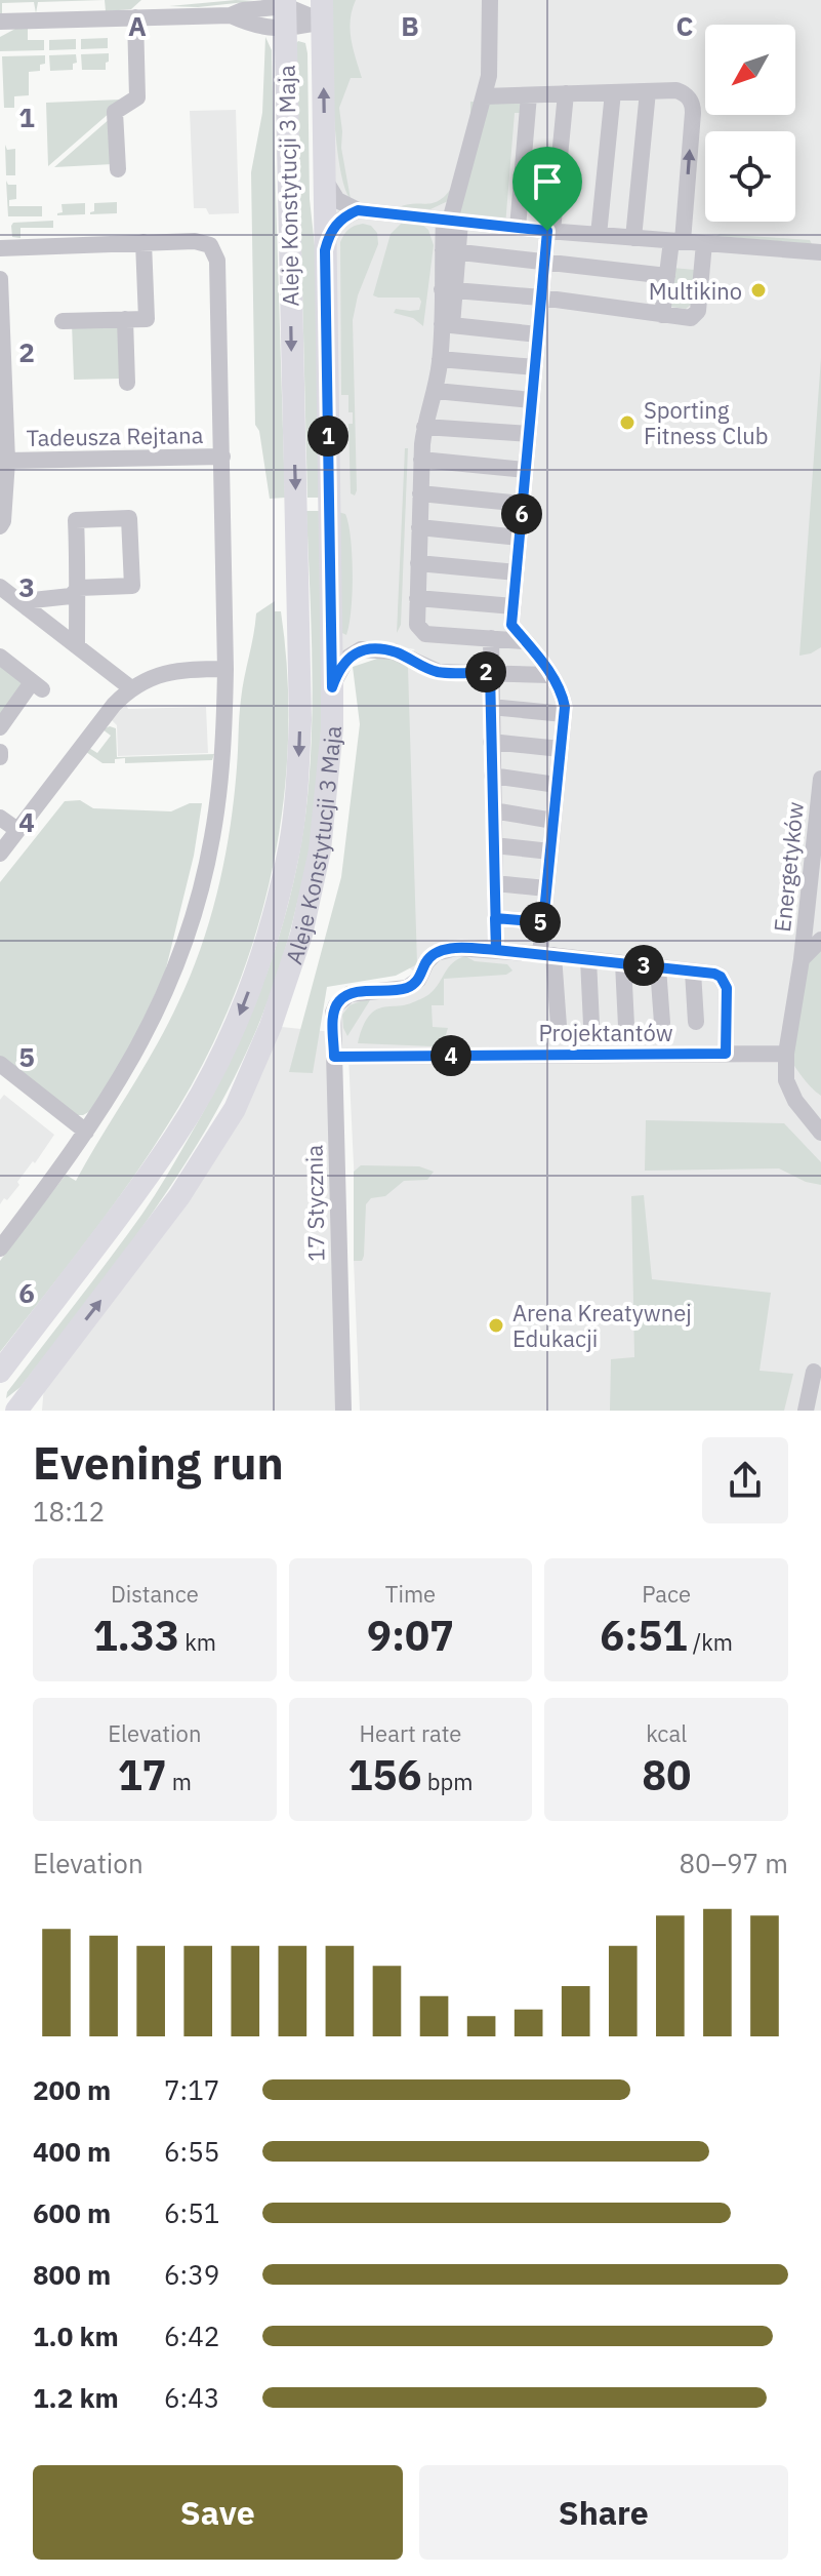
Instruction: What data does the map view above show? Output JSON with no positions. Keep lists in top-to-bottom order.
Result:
{
  "streets": {
    "main road": ["Aleje Konstytucji 3 Maja"],
    "street": [
      "Tadeusza Rejtana",
      "Energetyków",
      "Projektantów",
      "17 Stycznia"
    ]
  },
  "crossings": [
    ["Energetyków", "Projektantów"],
    ["Projektantów", "17 Stycznia"]
  ],
  "places": ["Multikino", "Sporting Fitness Club", "Arena Kreatywnej Edukacji"],
  "north": "bottom left",
  "page": {
    "pins": [
      "1",
      "6",
      "2",
      "5",
      "3",
      "4"
    ],
    "heading": ["Evening run", "18:12"],
    "stats": [
      ["Distance", "1.33 km"],
      ["Time", "9:07"],
      ["Pace", "6:51 /km"],
      ["Elevation", "17 m"],
      ["Heart rate", "156 bpm"],
      ["kcal", "80"]
    ],
    "chart": ["Elevation", "80–97 m"],
    "list": [
      {
        "name": "200 m",
        "note": "7:17"
      },
      {
        "name": "400 m",
        "note": "6:55"
      },
      {
        "name": "600 m",
        "note": "6:51"
      },
      {
        "name": "800 m",
        "note": "6:39"
      },
      {
        "name": "1.0 km",
        "note": "6:42"
      },
      {
        "name": "1.2 km",
        "note": "6:43"
      }
    ],
    "buttons": ["Save", "Share"]
  },
  "grid": {
    "columns": ["A", "B", "C"],
    "rows": [
      "1",
      "2",
      "3",
      "4",
      "5",
      "6"
    ]
  }
}
